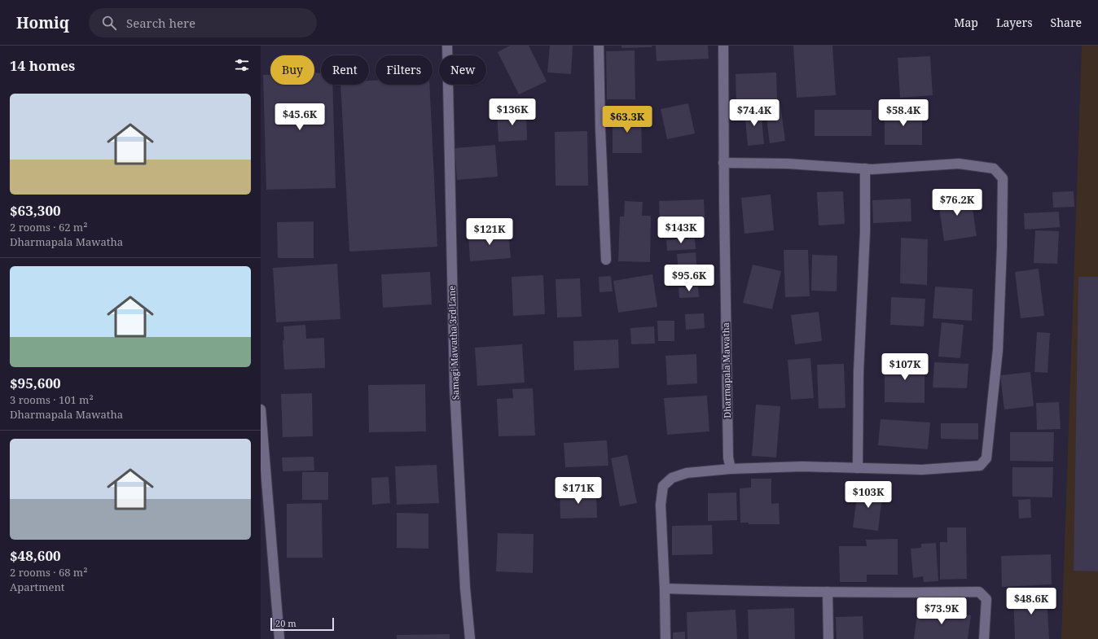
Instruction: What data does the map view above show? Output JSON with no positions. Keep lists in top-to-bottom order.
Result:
{
  "streets": {
    "street": ["Samagi Mawatha 3rd Lane", "Dharmapala Mawatha"]
  },
  "scale_bar": "20 m",
  "page": {
    "header": "Homiq",
    "search": "Search here",
    "nav": ["Map", "Layers", "Share"],
    "heading": "14 homes",
    "chip": [
      "Buy",
      "Rent",
      "Filters",
      "New"
    ],
    "list": [
      {
        "name": "$63,300",
        "note": "2 rooms · 62 m² · Dharmapala Mawatha"
      },
      {
        "name": "$95,600",
        "note": "3 rooms · 101 m² · Dharmapala Mawatha"
      },
      {
        "name": "$48,600",
        "note": "2 rooms · 68 m² · Apartment"
      }
    ],
    "price": [
      "$136K",
      "$74.4K",
      "$58.4K",
      "$45.6K",
      "$63.3K",
      "$76.2K",
      "$143K",
      "$121K",
      "$95.6K",
      "$107K",
      "$171K",
      "$103K",
      "$48.6K",
      "$73.9K"
    ],
    "scale": "20 m"
  }
}
